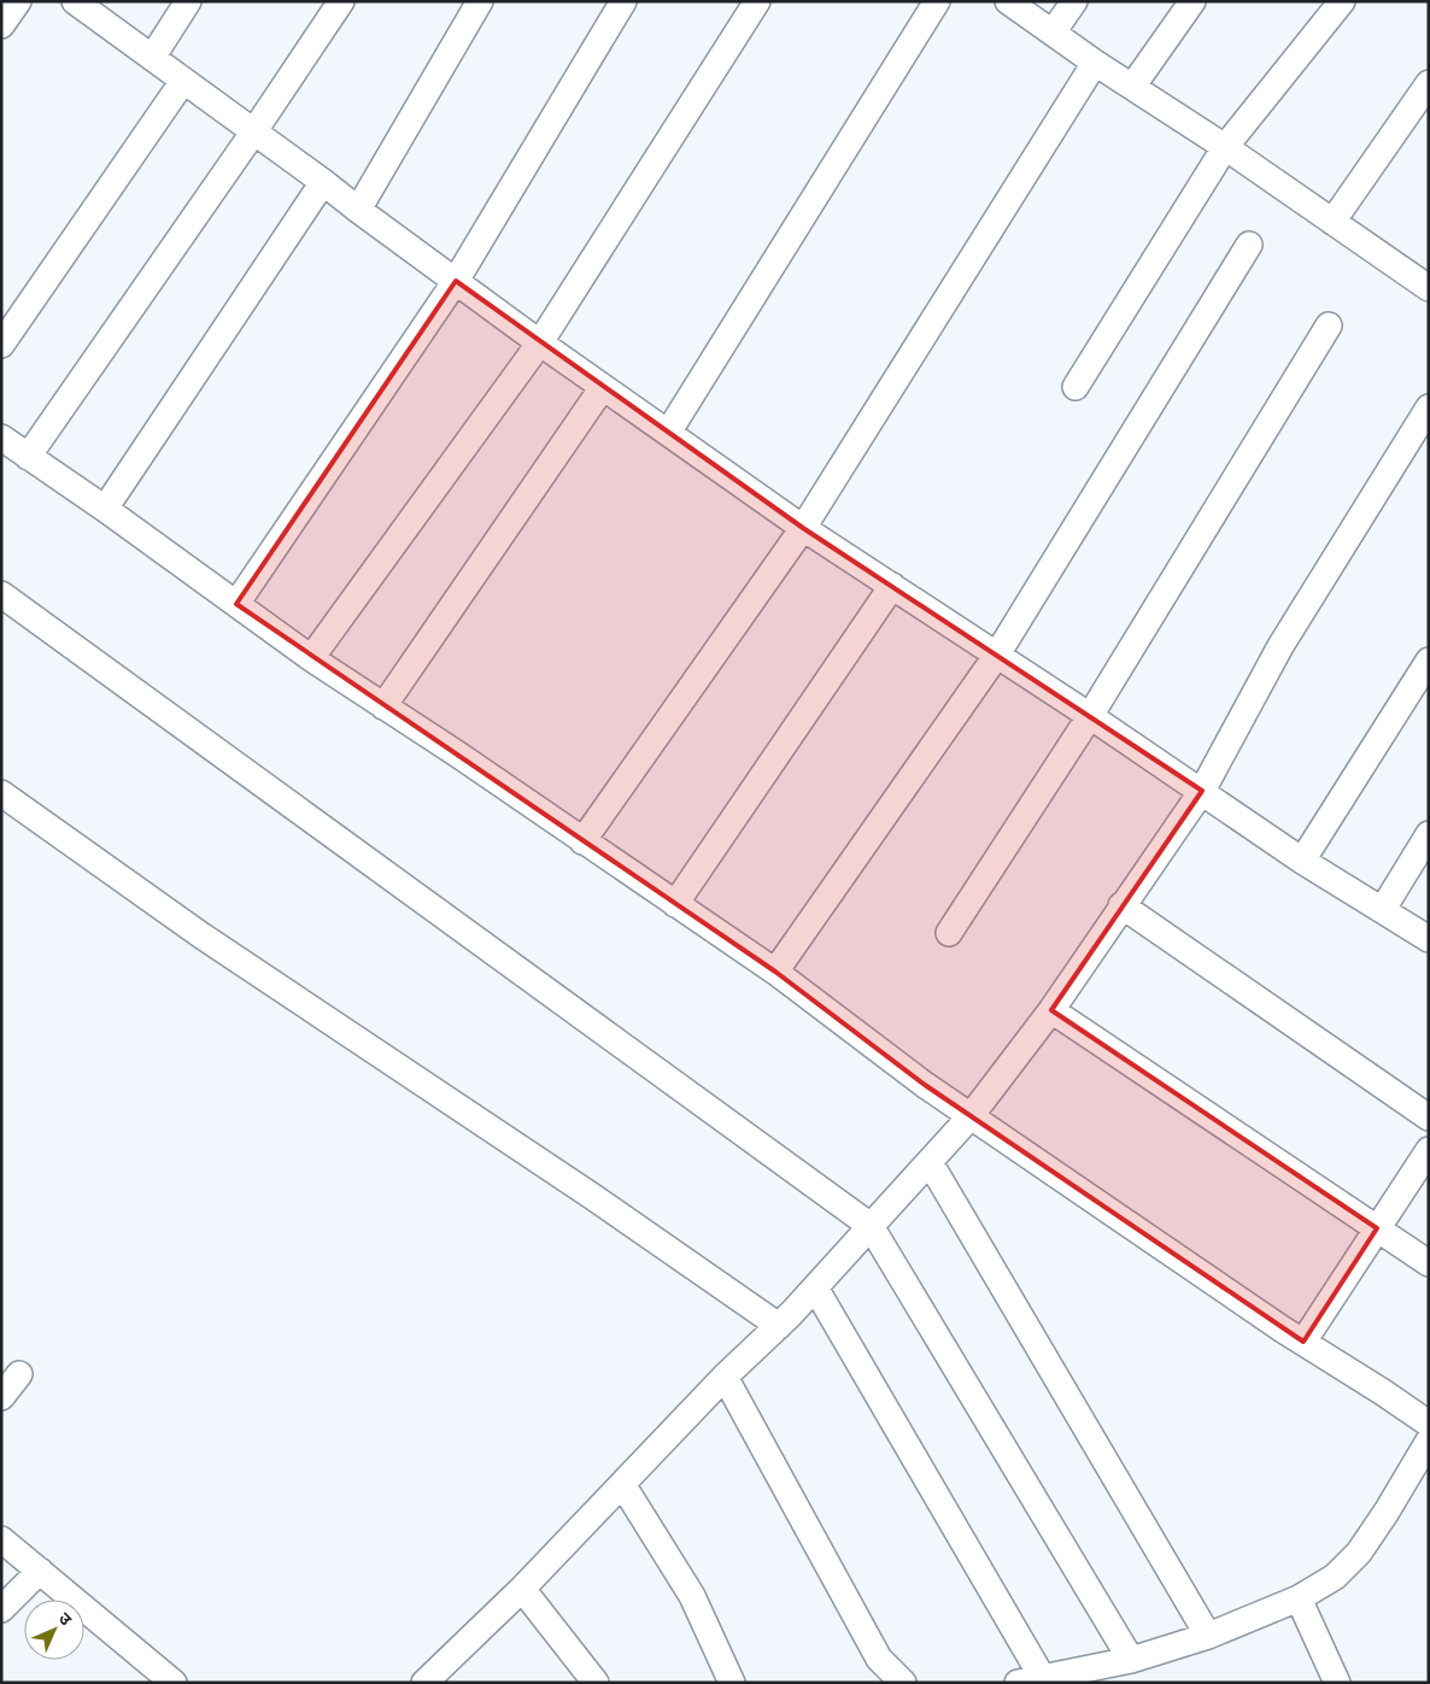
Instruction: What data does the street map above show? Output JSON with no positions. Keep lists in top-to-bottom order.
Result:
{
  "north": "top right"
}
